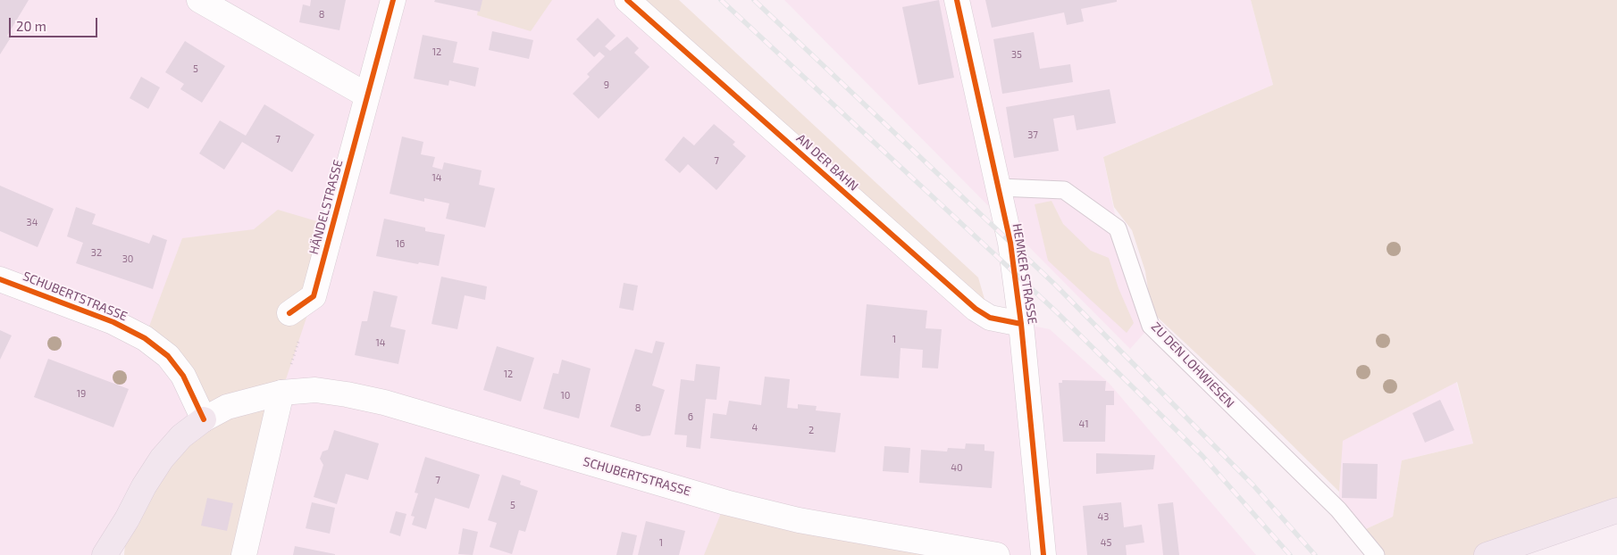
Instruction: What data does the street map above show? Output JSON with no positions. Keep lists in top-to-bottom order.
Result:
{
  "streets": {
    "street": [
      "AN DER BAHN",
      "HÄNDELSTRASSE",
      "HEMKER STRASSE",
      "SCHUBERTSTRASSE"
    ],
    "lane": ["ZU DEN LOHWIESEN"]
  },
  "crossings": [
    ["AN DER BAHN", "HEMKER STRASSE"],
    ["HEMKER STRASSE", "ZU DEN LOHWIESEN"]
  ],
  "house_numbers": [
    "8",
    "12",
    "35",
    "5",
    "9",
    "37",
    "7",
    "7",
    "14",
    "34",
    "16",
    "32",
    "30",
    "1",
    "14",
    "12",
    "19",
    "10",
    "8",
    "6",
    "41",
    "4",
    "2",
    "40",
    "7",
    "5",
    "43",
    "1",
    "45"
  ],
  "scale_bar": "20 m"
}
